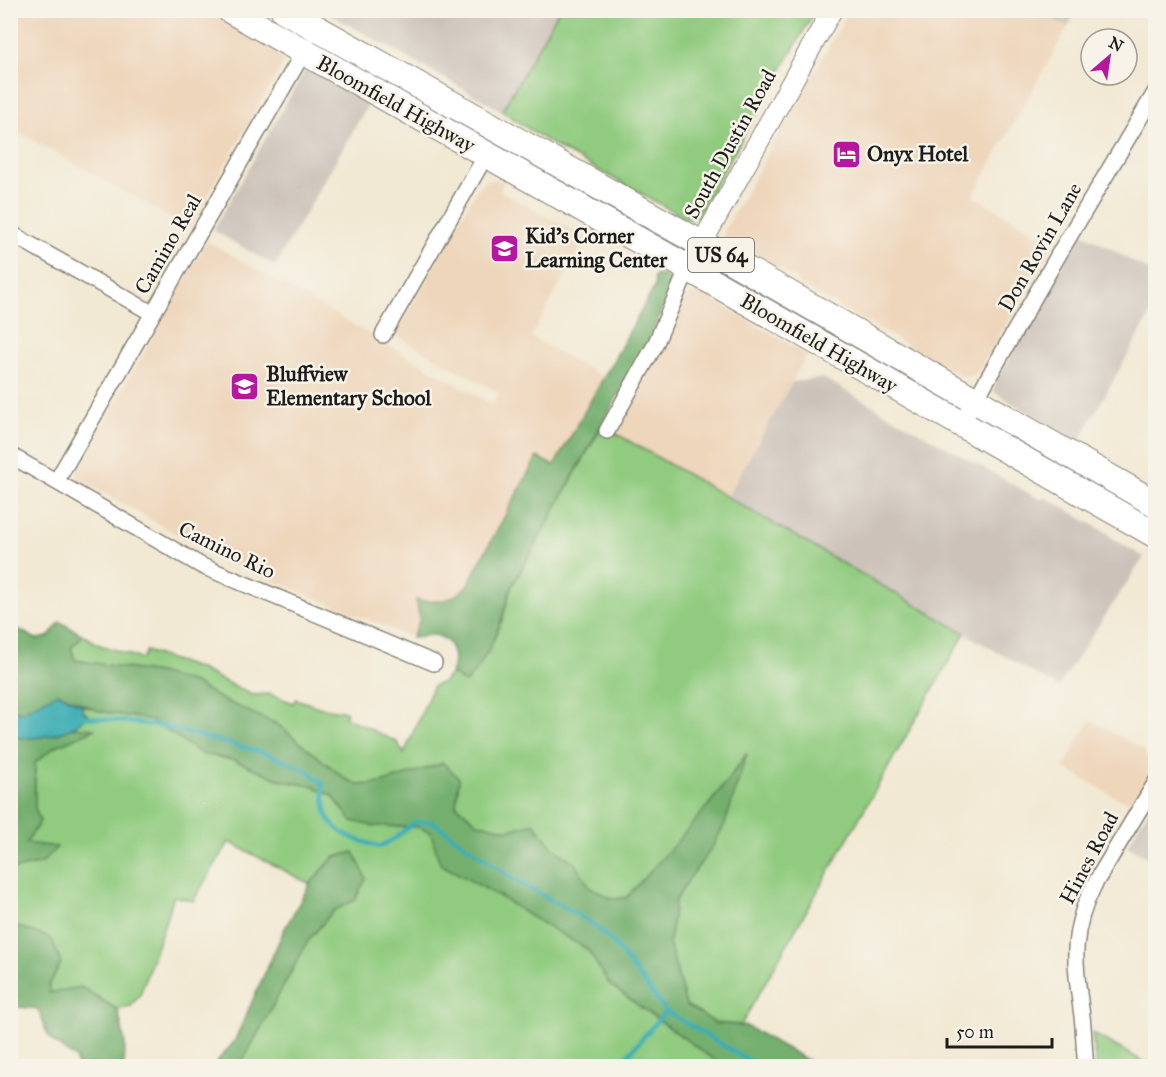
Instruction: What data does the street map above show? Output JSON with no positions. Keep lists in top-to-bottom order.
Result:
{
  "streets": {
    "highway": ["Bloomfield Highway", "US 64"],
    "street": [
      "South Dustin Road",
      "Camino Real",
      "Don Rovin Lane",
      "Camino Rio",
      "Hines Road"
    ]
  },
  "crossings": [
    ["Bloomfield Highway", "South Dustin Road"],
    ["Bloomfield Highway", "Camino Real"],
    ["Bloomfield Highway", "Don Rovin Lane"],
    ["Camino Real", "Camino Rio"]
  ],
  "places": {
    "hotel": ["Onyx Hotel"],
    "school or university": ["Kid's Corner Learning Center", "Bluffview Elementary School"]
  },
  "scale_bar": "50 m",
  "north": "top right"
}
